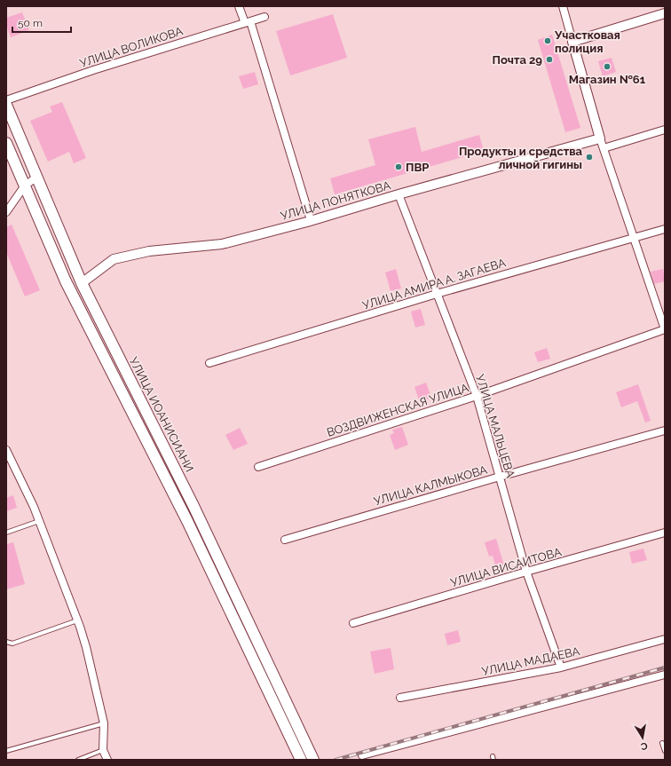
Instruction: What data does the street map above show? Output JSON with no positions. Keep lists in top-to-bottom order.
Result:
{
  "streets": {
    "main road": ["УЛИЦА ИОАНИСИАНИ"],
    "street": [
      "УЛИЦА ВОЛИКОВА",
      "УЛИЦА ПОНЯТКОВА",
      "УЛИЦА АМИРА А. ЗАГАЕВА",
      "ВОЗДВИЖЕНСКАЯ УЛИЦА",
      "УЛИЦА МАЛЬЦЕВА",
      "УЛИЦА КАЛМЫКОВА",
      "УЛИЦА ВИСАИТОВА",
      "УЛИЦА МАДАЕВА"
    ]
  },
  "crossings": [
    ["УЛИЦА ПОНЯТКОВА", "УЛИЦА ИОАНИСИАНИ"],
    ["УЛИЦА ПОНЯТКОВА", "УЛИЦА МАЛЬЦЕВА"],
    ["УЛИЦА АМИРА А. ЗАГАЕВА", "УЛИЦА МАЛЬЦЕВА"],
    ["ВОЗДВИЖЕНСКАЯ УЛИЦА", "УЛИЦА МАЛЬЦЕВА"],
    ["УЛИЦА МАЛЬЦЕВА", "УЛИЦА КАЛМЫКОВА"],
    ["УЛИЦА МАЛЬЦЕВА", "УЛИЦА ВИСАИТОВА"],
    ["УЛИЦА МАЛЬЦЕВА", "УЛИЦА МАДАЕВА"]
  ],
  "places": [
    "Участковая полиция",
    "Почта 29",
    "Магазин №61",
    "Продукты и средства личной гигины",
    "ПВР"
  ],
  "scale_bar": "50 m",
  "north": "bottom"
}
